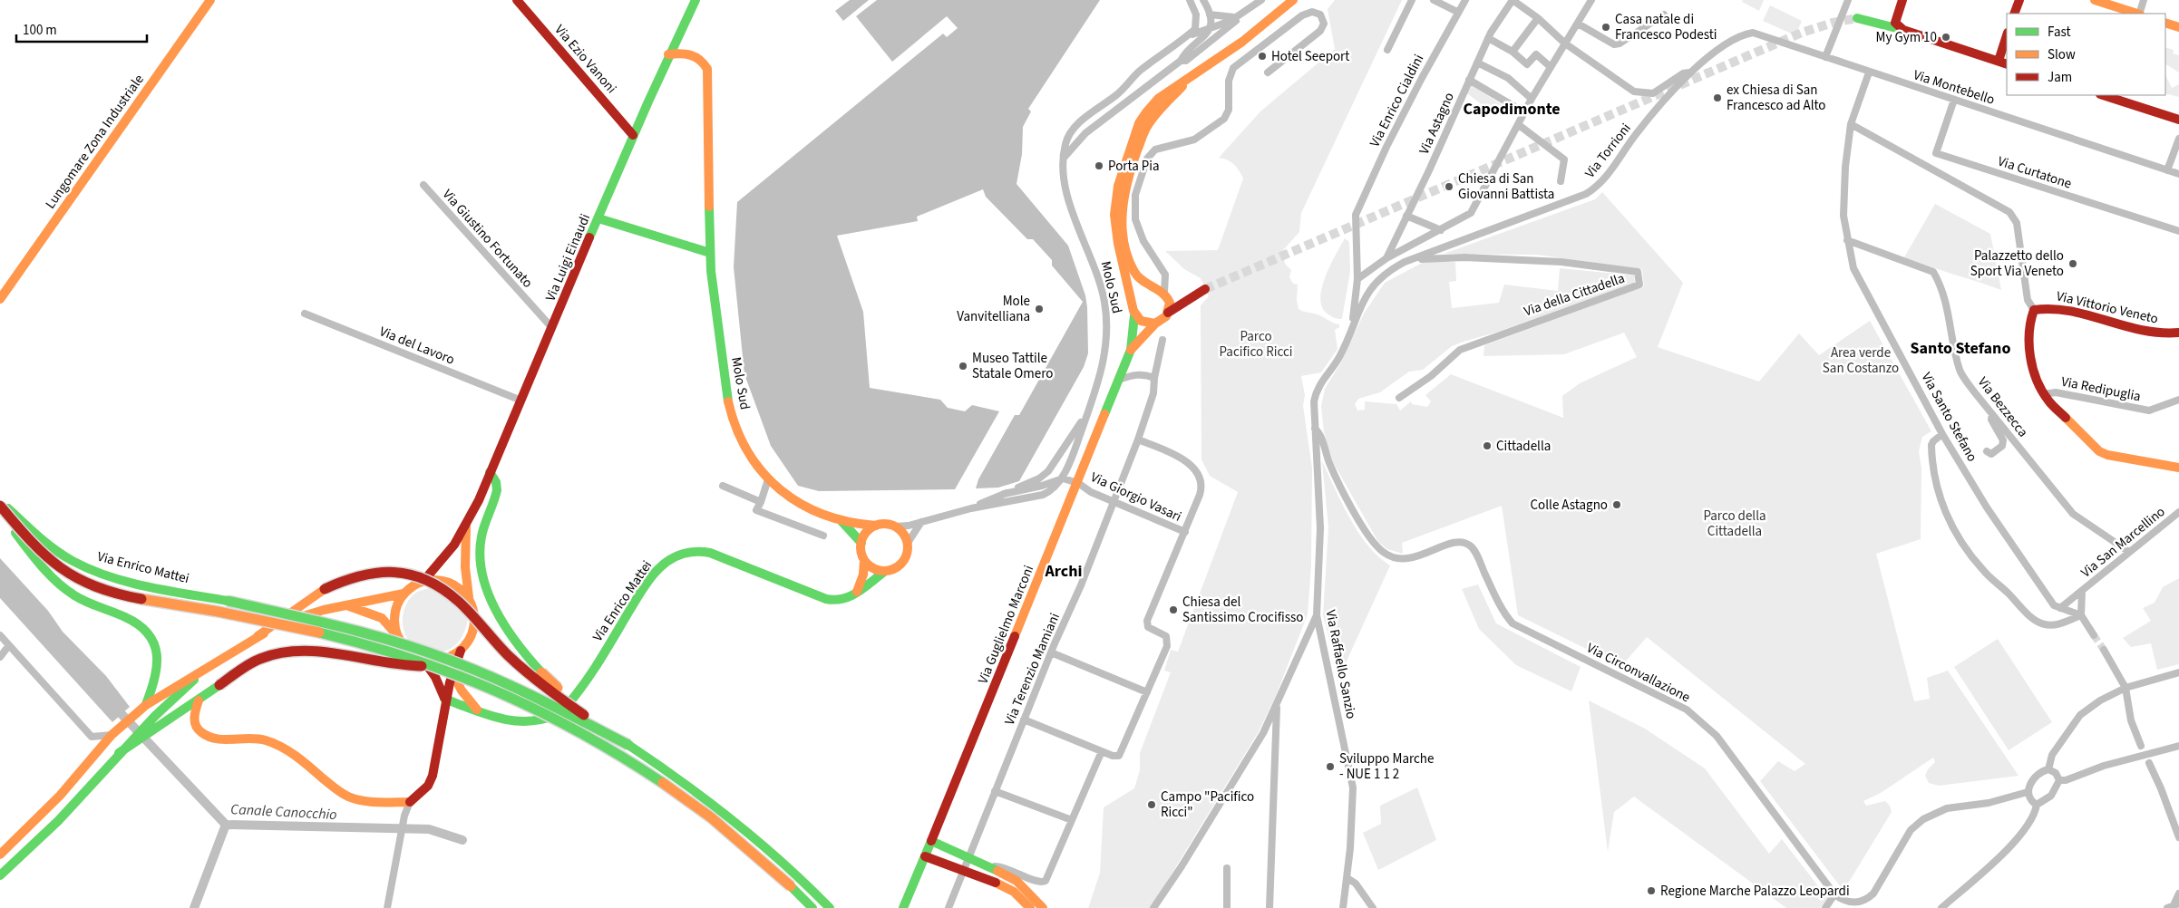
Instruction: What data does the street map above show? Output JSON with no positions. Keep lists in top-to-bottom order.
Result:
{
  "streets": {
    "main road": [
      "Via Ezio Vanoni",
      "Lungomare Zona Industriale",
      "Via Luigi Einaudi",
      "Molo Sud",
      "Via Vittorio Veneto",
      "Via Enrico Mattei",
      "Via Guglielmo Marconi"
    ],
    "street": [
      "Via Montebello",
      "Via Enrico Cialdini",
      "Via Astagno",
      "Via Torrioni",
      "Via Curtatone",
      "Via Giustino Fortunato",
      "Via della Cittadella",
      "Via del Lavoro",
      "Via Redipuglia",
      "Via Bezzecca",
      "Via Santo Stefano",
      "Via Giorgio Vasari",
      "Via San Marcellino",
      "Via Raffaello Sanzio",
      "Via Terenzio Mamiani",
      "Via Circonvallazione"
    ]
  },
  "crossings": [
    ["Via Ezio Vanoni", "Via Luigi Einaudi"],
    ["Via Montebello", "Via Torrioni"],
    ["Via Montebello", "Via Curtatone"],
    ["Via Montebello", "Via Santo Stefano"],
    ["Via Torrioni", "Via della Cittadella"],
    ["Via Torrioni", "Via Raffaello Sanzio"],
    ["Via Giustino Fortunato", "Via Luigi Einaudi"],
    ["Via Luigi Einaudi", "Molo Sud"],
    ["Via Luigi Einaudi", "Via del Lavoro"],
    ["Molo Sud", "Via Giorgio Vasari"],
    ["Molo Sud", "Via Enrico Mattei"],
    ["Molo Sud", "Via Guglielmo Marconi"],
    ["Via Bezzecca", "Via Santo Stefano"],
    ["Via Bezzecca", "Via San Marcellino"],
    ["Via Santo Stefano", "Via San Marcellino"],
    ["Via Giorgio Vasari", "Via Guglielmo Marconi"],
    ["Via Giorgio Vasari", "Via Terenzio Mamiani"],
    ["Via Raffaello Sanzio", "Via Circonvallazione"]
  ],
  "districts": ["Capodimonte", "Santo Stefano", "Archi"],
  "water": ["Canale Canocchio"],
  "parks": ["Parco Pacifico Ricci", "Area verde San Costanzo", "Parco della Cittadella"],
  "places": [
    "Casa natale di Francesco Podesti",
    "My Gym 10",
    "Hotel Seeport",
    "ex Chiesa di San Francesco ad Alto",
    "Porta Pia",
    "Chiesa di San Giovanni Battista",
    "Palazzetto dello Sport Via Veneto",
    "Mole Vanvitelliana",
    "Museo Tattile Statale Omero",
    "Cittadella",
    "Colle Astagno",
    "Chiesa del Santissimo Crocifisso",
    "Sviluppo Marche - NUE 1 1 2",
    "Campo \"Pacifico Ricci\"",
    "Regione Marche Palazzo Leopardi"
  ],
  "legend": ["Fast", "Slow", "Jam"],
  "scale_bar": "100 m"
}
